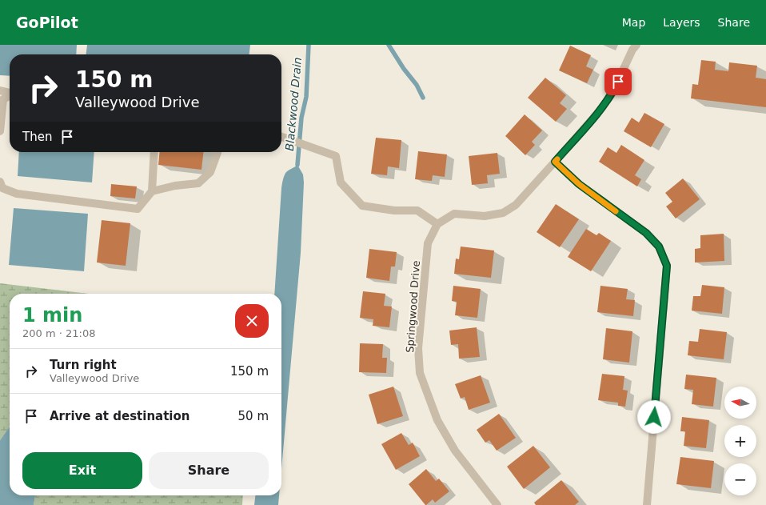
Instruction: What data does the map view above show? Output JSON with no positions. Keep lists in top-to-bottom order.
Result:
{
  "streets": {
    "street": ["Springwood Drive"]
  },
  "water": ["Blackwood Drain"],
  "north": "left",
  "page": {
    "header": "GoPilot",
    "nav": ["Map", "Layers", "Share"],
    "turn": ["150 m", "Valleywood Drive"],
    "then": "Then",
    "heading": ["1 min", "200 m · 21:08"],
    "list": [
      {
        "name": "Turn right",
        "note": "Valleywood Drive",
        "value": "150 m"
      },
      {
        "name": "Arrive at destination",
        "value": "50 m"
      }
    ],
    "map_buttons": ["+", "−"],
    "buttons": ["Exit", "Share"]
  }
}
